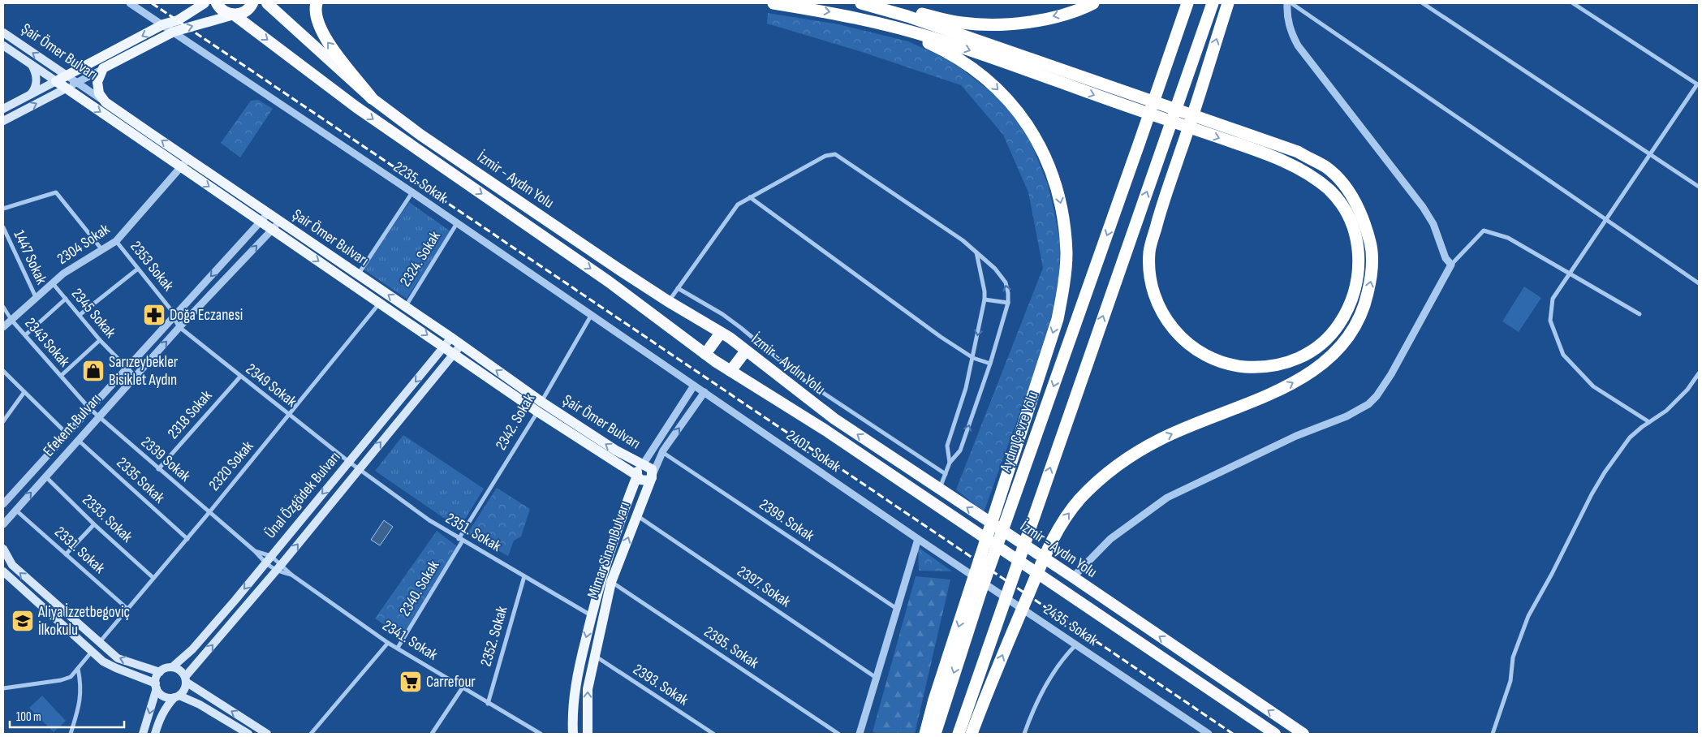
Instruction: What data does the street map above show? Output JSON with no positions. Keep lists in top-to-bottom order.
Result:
{
  "streets": {
    "highway": ["İzmir - Aydın Yolu", "Aydın Çevre Yolu"],
    "main road": ["Şair Ömer Bulvarı", "Ünal Özgödek Bulvarı", "Mimar Sinan Bulvarı"],
    "street": [
      "2235. Sokak",
      "2304 Sokak",
      "1447 Sokak",
      "2324. Sokak",
      "2353 Sokak",
      "2345 Sokak",
      "2343 Sokak",
      "2349 Sokak",
      "2318 Sokak",
      "2342. Sokak",
      "Efekent Bulvarı",
      "2401. Sokak",
      "2339 Sokak",
      "2320 Sokak",
      "2335 Sokak",
      "2333. Sokak",
      "2399. Sokak",
      "2351. Sokak",
      "2331. Sokak",
      "2397. Sokak",
      "2340. Sokak",
      "2435. Sokak",
      "2352. Sokak",
      "2341. Sokak",
      "2395. Sokak",
      "2393. Sokak"
    ]
  },
  "crossings": [
    ["Şair Ömer Bulvarı", "2304 Sokak"],
    ["Şair Ömer Bulvarı", "2324. Sokak"],
    ["Şair Ömer Bulvarı", "2342. Sokak"],
    ["Şair Ömer Bulvarı", "Efekent Bulvarı"],
    ["Şair Ömer Bulvarı", "2320 Sokak"],
    ["Şair Ömer Bulvarı", "Ünal Özgödek Bulvarı"],
    ["Şair Ömer Bulvarı", "Mimar Sinan Bulvarı"],
    ["2235. Sokak", "2324. Sokak"],
    ["2235. Sokak", "2342. Sokak"],
    ["2235. Sokak", "2401. Sokak"],
    ["2304 Sokak", "1447 Sokak"],
    ["2304 Sokak", "2353 Sokak"],
    ["2304 Sokak", "2345 Sokak"],
    ["2304 Sokak", "2343 Sokak"],
    ["2353 Sokak", "2349 Sokak"],
    ["2353 Sokak", "Efekent Bulvarı"],
    ["2345 Sokak", "Efekent Bulvarı"],
    ["2343 Sokak", "Efekent Bulvarı"],
    ["2343 Sokak", "2339 Sokak"],
    ["2349 Sokak", "2318 Sokak"],
    ["2349 Sokak", "Efekent Bulvarı"],
    ["2349 Sokak", "2320 Sokak"],
    ["2349 Sokak", "Ünal Özgödek Bulvarı"],
    ["2349 Sokak", "2351. Sokak"],
    ["2318 Sokak", "2339 Sokak"],
    ["2342. Sokak", "2351. Sokak"],
    ["2342. Sokak", "2340. Sokak"],
    ["Efekent Bulvarı", "2339 Sokak"],
    ["Efekent Bulvarı", "2335 Sokak"],
    ["Efekent Bulvarı", "2333. Sokak"],
    ["Efekent Bulvarı", "2331. Sokak"],
    ["2401. Sokak", "Mimar Sinan Bulvarı"],
    ["2401. Sokak", "2435. Sokak"],
    ["2339 Sokak", "2320 Sokak"],
    ["2339 Sokak", "Ünal Özgödek Bulvarı"],
    ["2320 Sokak", "2335 Sokak"],
    ["2320 Sokak", "2333. Sokak"],
    ["2320 Sokak", "2331. Sokak"],
    ["Ünal Özgödek Bulvarı", "2351. Sokak"],
    ["2399. Sokak", "Mimar Sinan Bulvarı"],
    ["2351. Sokak", "Mimar Sinan Bulvarı"],
    ["2351. Sokak", "2340. Sokak"],
    ["2351. Sokak", "2352. Sokak"],
    ["Mimar Sinan Bulvarı", "2397. Sokak"],
    ["Mimar Sinan Bulvarı", "2395. Sokak"],
    ["Mimar Sinan Bulvarı", "2393. Sokak"],
    ["2340. Sokak", "2341. Sokak"],
    ["2352. Sokak", "2341. Sokak"]
  ],
  "places": {
    "pharmacy": ["Doğa Eczanesi"],
    "shop": ["Sarızeybekler Bisiklet Aydın"],
    "school or university": ["Aliya İzzetbegoviç İlkokulu"],
    "supermarket": ["Carrefour"]
  },
  "scale_bar": "100 m"
}
